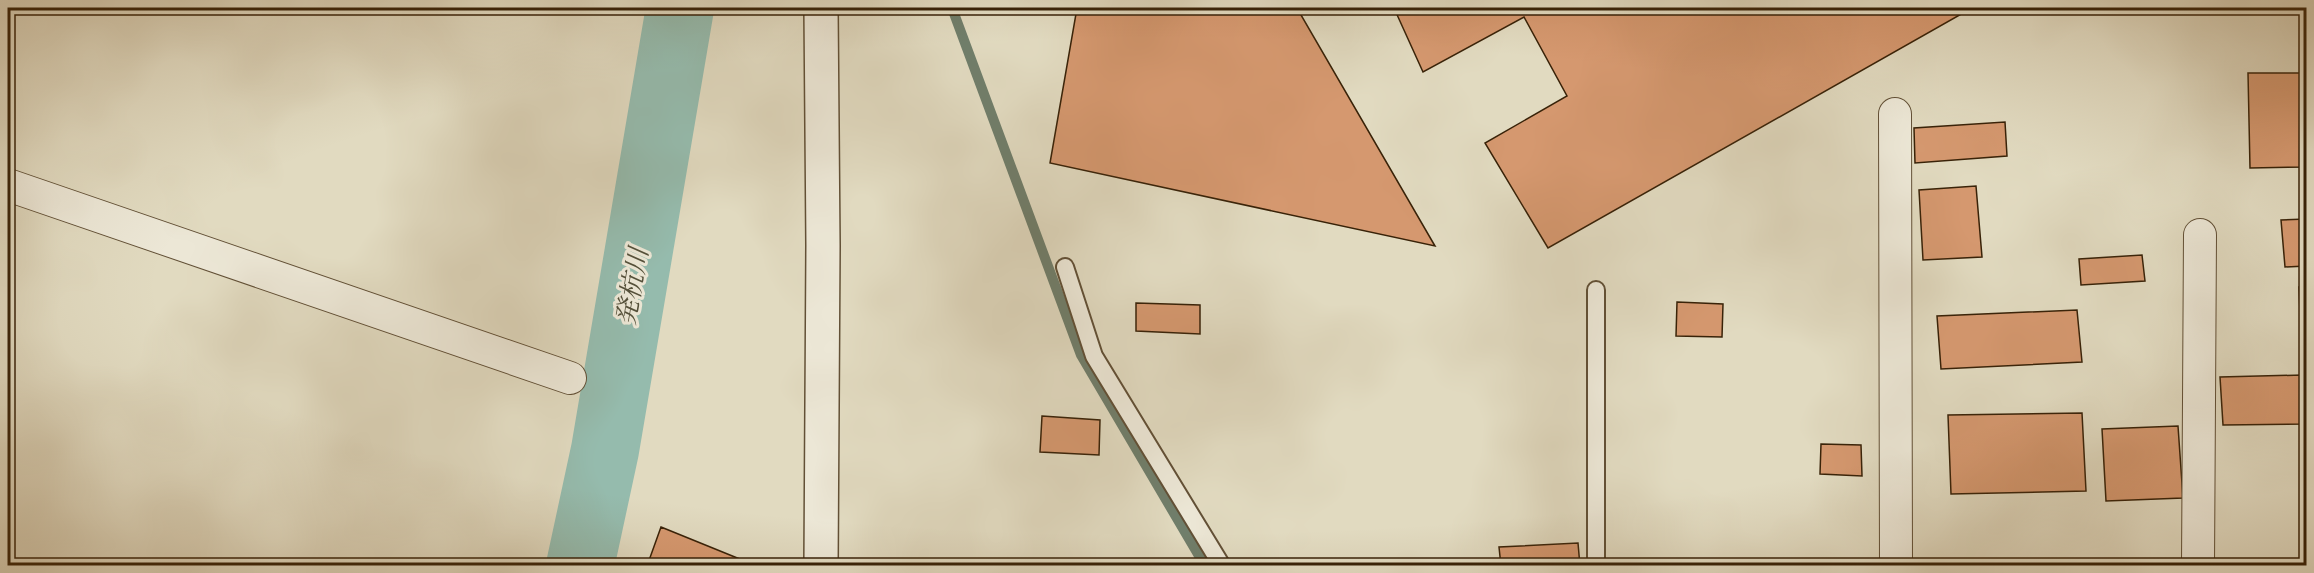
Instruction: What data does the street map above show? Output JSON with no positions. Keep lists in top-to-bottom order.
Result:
{
  "water": ["発杭川"]
}
